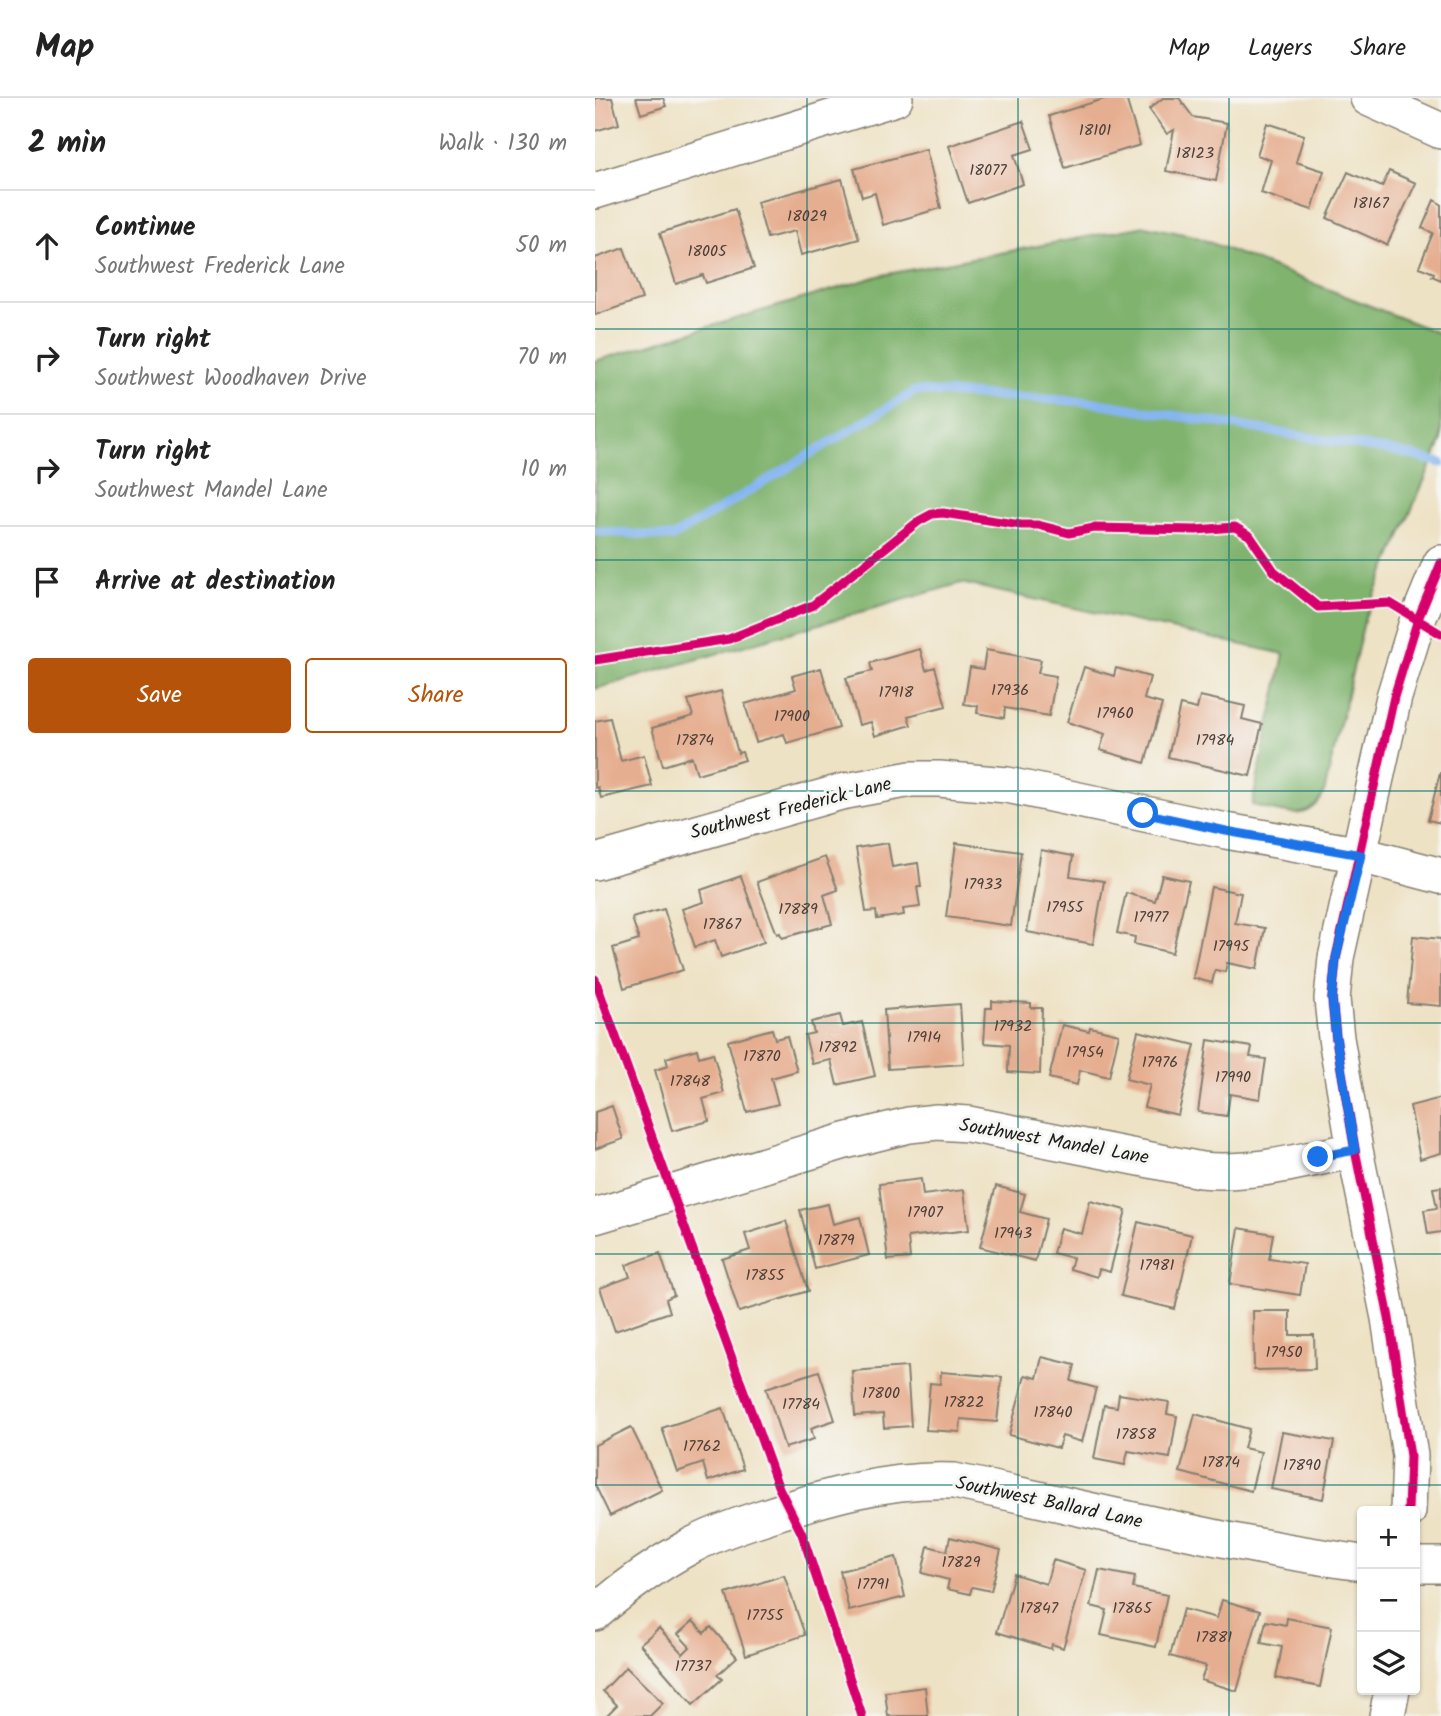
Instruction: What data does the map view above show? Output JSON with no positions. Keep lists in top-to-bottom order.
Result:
{
  "streets": {
    "street": ["Southwest Frederick Lane", "Southwest Mandel Lane", "Southwest Ballard Lane"]
  },
  "house_numbers": [
    "18101",
    "18123",
    "18077",
    "18167",
    "18029",
    "18005",
    "17936",
    "17918",
    "17960",
    "17900",
    "17874",
    "17984",
    "17933",
    "17955",
    "17889",
    "17977",
    "17867",
    "17995",
    "17932",
    "17914",
    "17892",
    "17954",
    "17870",
    "17976",
    "17990",
    "17848",
    "17907",
    "17943",
    "17879",
    "17981",
    "17855",
    "17950",
    "17800",
    "17822",
    "17784",
    "17840",
    "17858",
    "17762",
    "17874",
    "17890",
    "17829",
    "17791",
    "17847",
    "17865",
    "17755",
    "17881",
    "17737"
  ],
  "page": {
    "header": "Map",
    "nav": ["Map", "Layers", "Share"],
    "heading": ["2 min", "Walk · 130 m"],
    "list": [
      ["Continue", "Southwest Frederick Lane", "50 m"],
      ["Turn right", "Southwest Woodhaven Drive", "70 m"],
      ["Turn right", "Southwest Mandel Lane", "10 m"],
      "Arrive at destination"
    ],
    "buttons": ["Save", "Share"],
    "map_buttons": ["+", "−"]
  }
}
